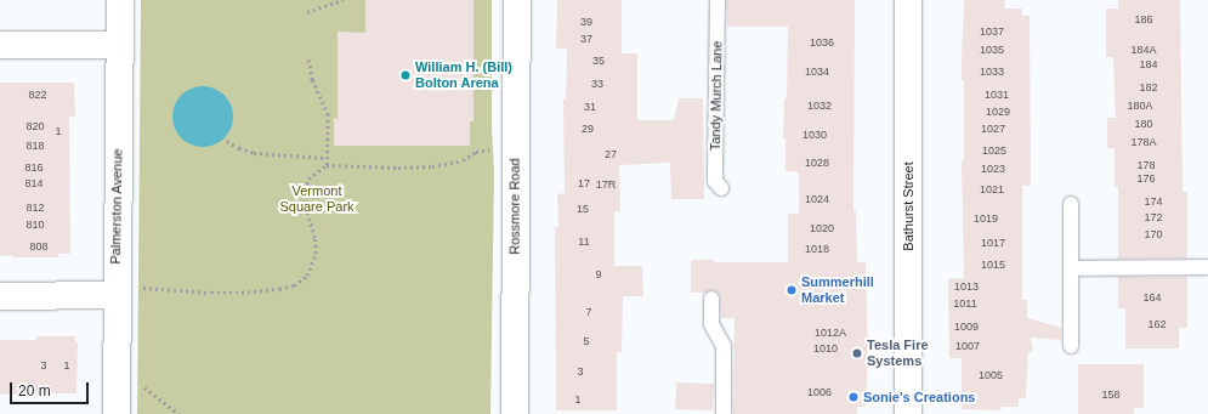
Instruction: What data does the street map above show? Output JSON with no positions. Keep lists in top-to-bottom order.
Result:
{
  "streets": {
    "street": ["Palmerston Avenue", "Rossmore Road", "Bathurst Street"],
    "lane": ["Tandy Murch Lane"]
  },
  "parks": ["Vermont Square Park"],
  "places": [
    "William H. (Bill) Bolton Arena",
    "Summerhill Market",
    "Tesla Fire Systems",
    "Sonie's Creations"
  ],
  "house_numbers": [
    "186",
    "39",
    "1037",
    "37",
    "1036",
    "1035",
    "184A",
    "35",
    "184",
    "1034",
    "1033",
    "33",
    "182",
    "822",
    "1031",
    "1032",
    "180A",
    "31",
    "1029",
    "180",
    "820",
    "29",
    "1027",
    "1",
    "1030",
    "178A",
    "818",
    "1025",
    "27",
    "1028",
    "178",
    "816",
    "1023",
    "176",
    "814",
    "17",
    "17R",
    "1021",
    "1024",
    "174",
    "812",
    "15",
    "172",
    "1019",
    "810",
    "1020",
    "170",
    "11",
    "1017",
    "808",
    "1018",
    "1015",
    "9",
    "1013",
    "164",
    "1011",
    "7",
    "162",
    "1009",
    "1012A",
    "5",
    "1007",
    "1010",
    "3",
    "1",
    "3",
    "1005",
    "1006",
    "158",
    "1"
  ],
  "scale_bar": "20 m"
}
